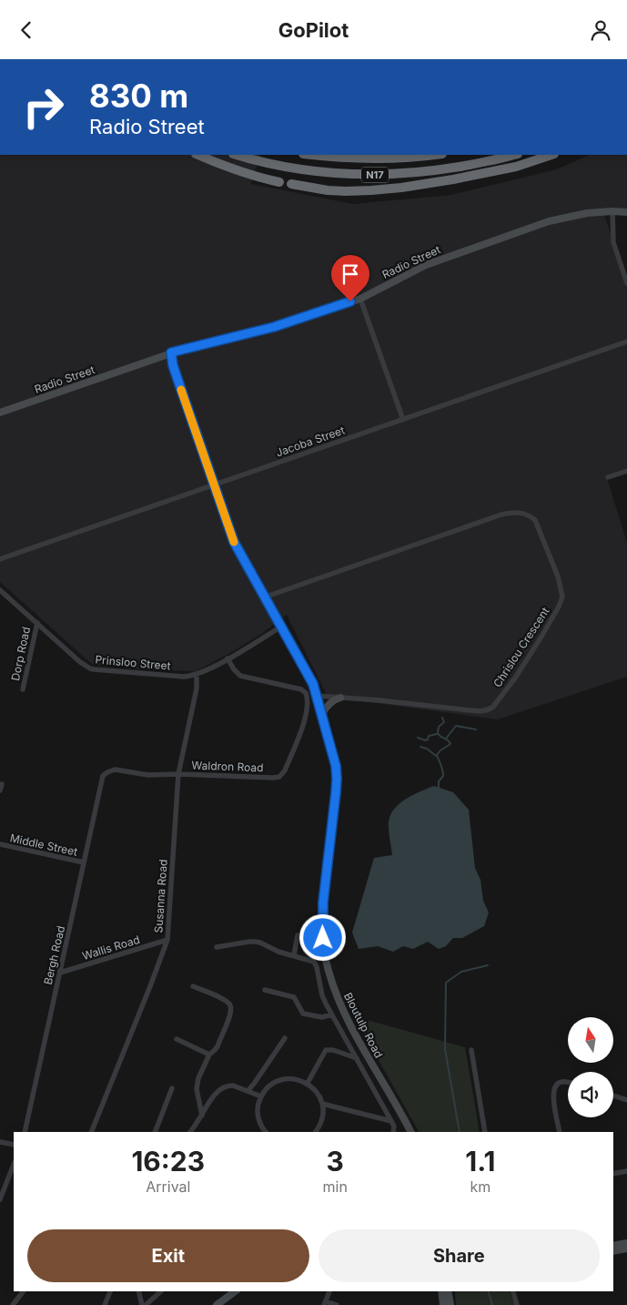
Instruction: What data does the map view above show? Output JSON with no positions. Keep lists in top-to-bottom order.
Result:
{
  "streets": {
    "highway": ["N17"],
    "street": [
      "Radio Street",
      "Jacoba Street",
      "Chrislou Crescent",
      "Dorp Road",
      "Prinsloo Street",
      "Waldron Road",
      "Middle Street",
      "Susanna Road",
      "Wallis Road",
      "Bergh Road",
      "Bloutulp Road"
    ]
  },
  "crossings": [
    ["Radio Street", "Bloutulp Road"],
    ["Jacoba Street", "Bloutulp Road"],
    ["Chrislou Crescent", "Bloutulp Road"],
    ["Dorp Road", "Prinsloo Street"],
    ["Prinsloo Street", "Waldron Road"],
    ["Prinsloo Street", "Susanna Road"],
    ["Prinsloo Street", "Bloutulp Road"],
    ["Waldron Road", "Susanna Road"],
    ["Waldron Road", "Bergh Road"],
    ["Middle Street", "Bergh Road"],
    ["Susanna Road", "Wallis Road"],
    ["Wallis Road", "Bergh Road"]
  ],
  "north": "top",
  "page": {
    "header": "GoPilot",
    "turn": ["830 m", "Radio Street"],
    "eta": [
      "16:23",
      "Arrival",
      "3",
      "min",
      "1.1",
      "km"
    ],
    "buttons": ["Exit", "Share"]
  }
}
